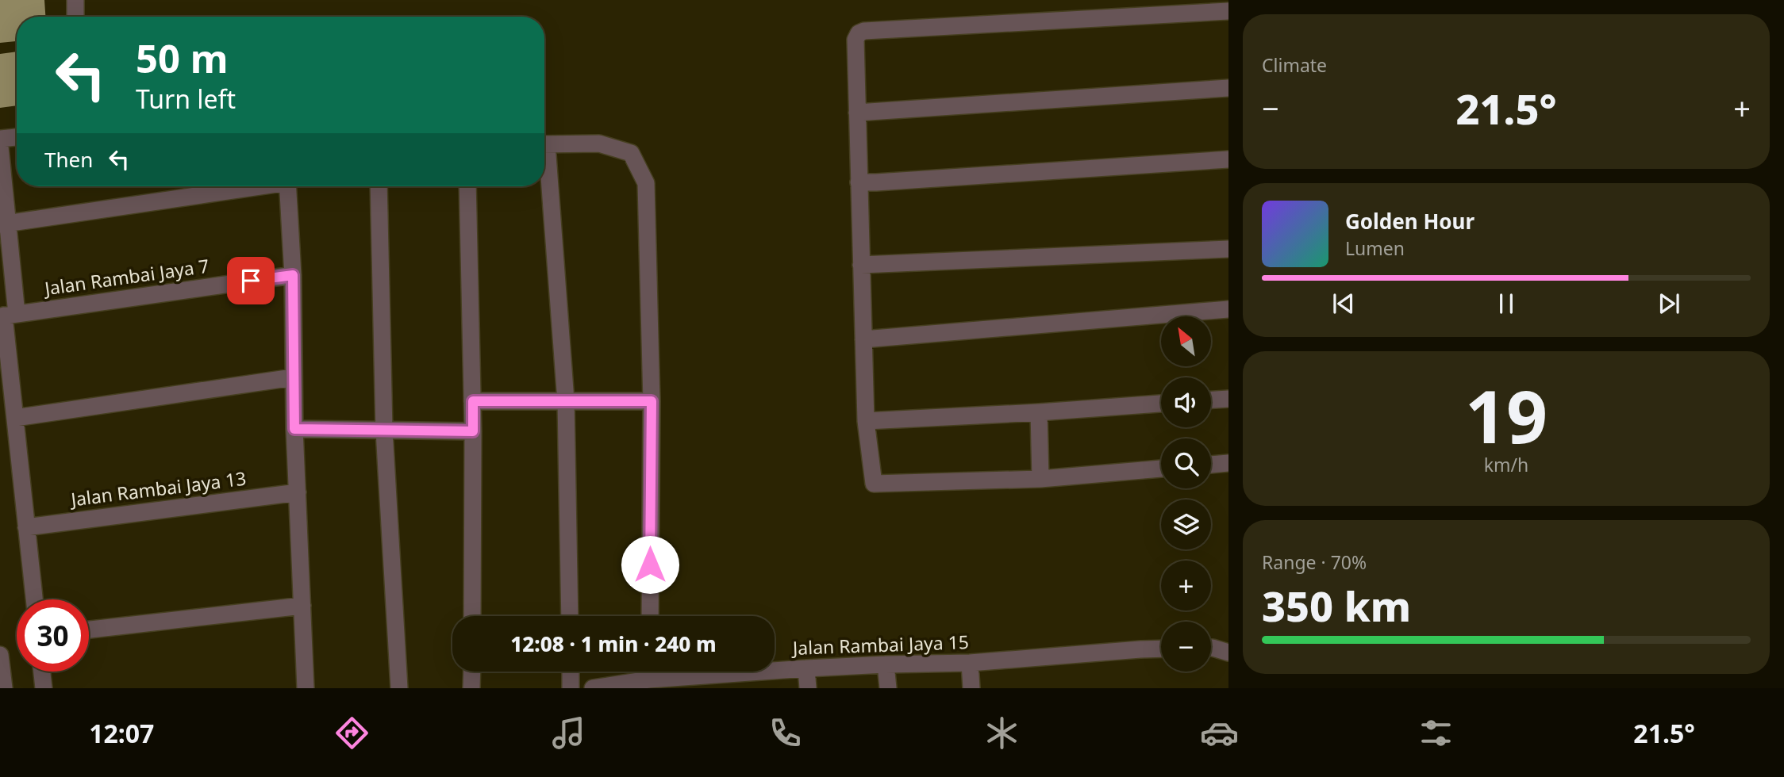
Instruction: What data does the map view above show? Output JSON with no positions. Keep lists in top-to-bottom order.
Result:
{
  "streets": {
    "street": ["Jalan Rambai Jaya 7", "Jalan Rambai Jaya 13", "Jalan Rambai Jaya 15"]
  },
  "north": "top left",
  "page": {
    "tile": [
      "Climate",
      ["19", "km/h"],
      ["Range · 70%", "350 km"]
    ],
    "turn": ["50 m", "Turn left"],
    "heat": ["−", "21.5°", "+"],
    "then": "Then",
    "song": ["Golden Hour", "Lumen"],
    "map_buttons": ["+", "−"],
    "limit": "30",
    "trip": "12:08 · 1 min · 240 m",
    "tabs": ["12:07", "21.5°"]
  }
}
